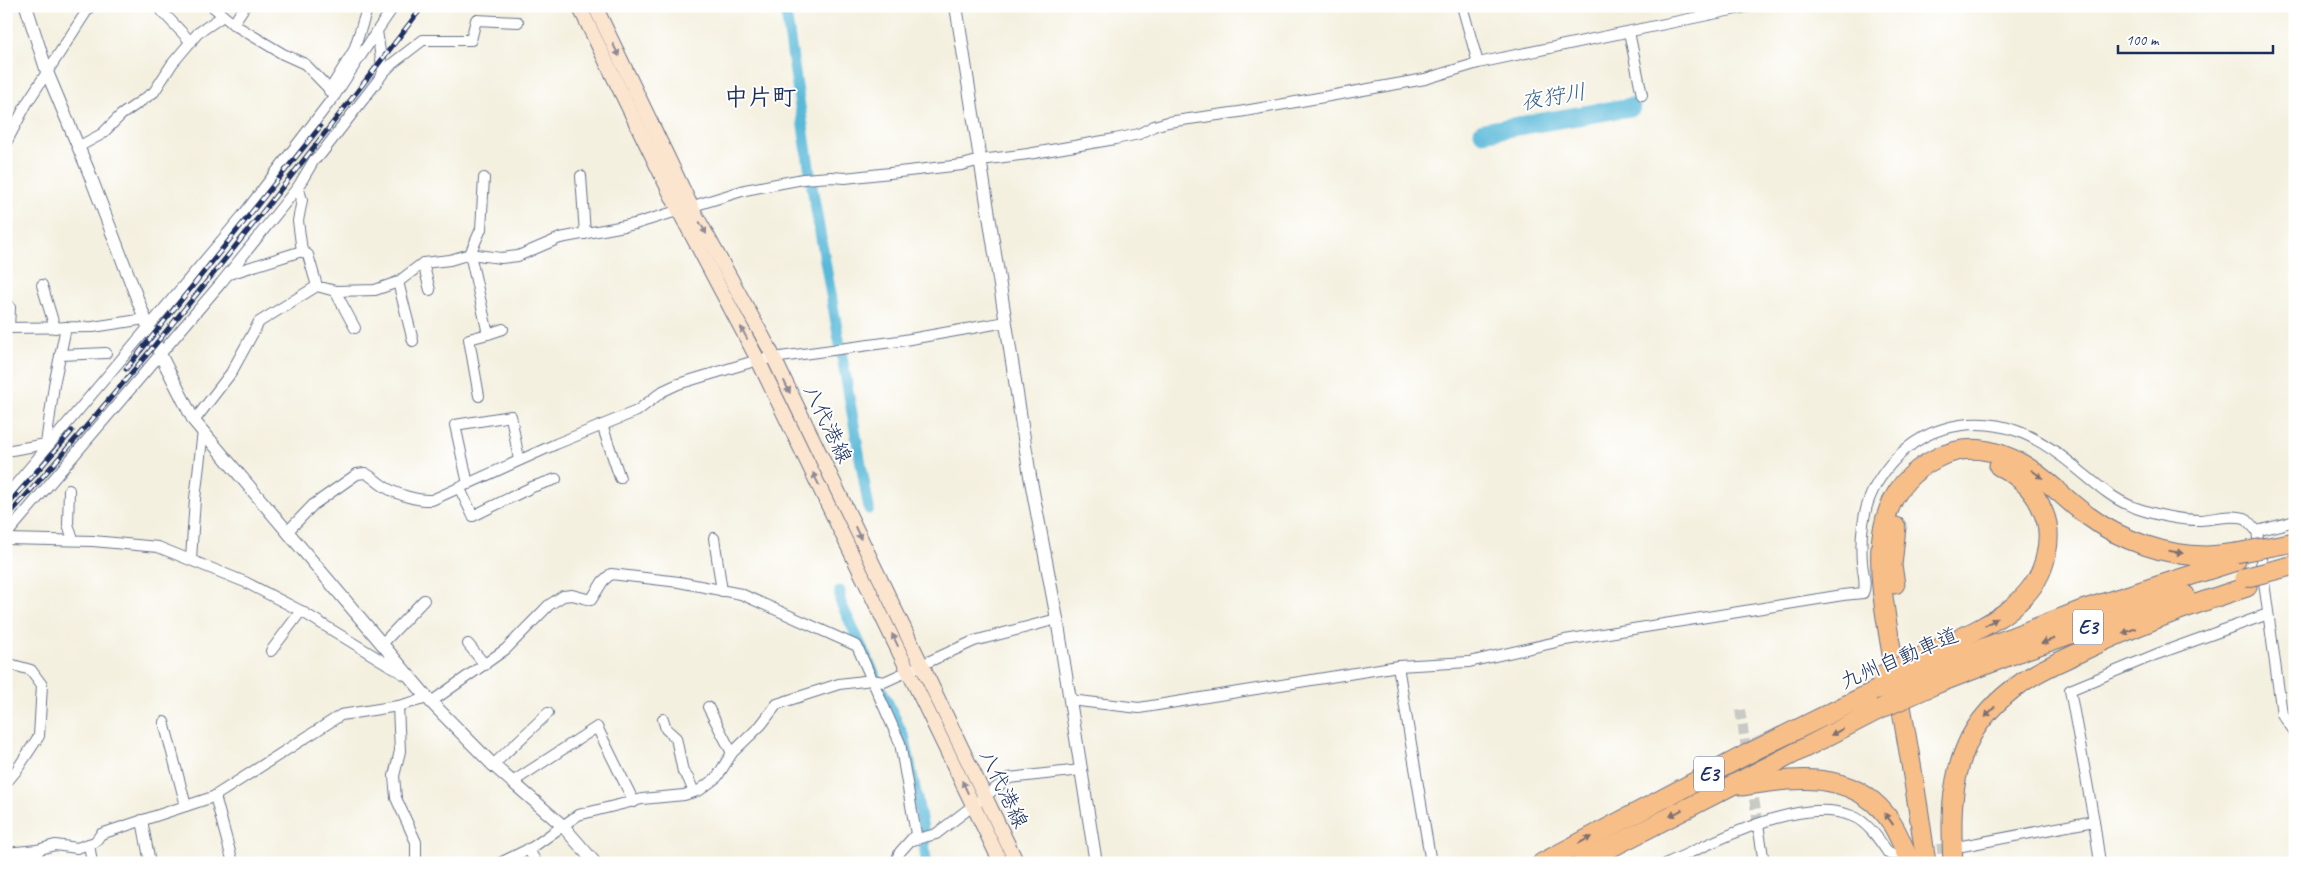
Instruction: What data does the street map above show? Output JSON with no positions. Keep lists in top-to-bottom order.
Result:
{
  "streets": {
    "highway": ["E3", "九州自動車道"],
    "main road": ["八代港線"]
  },
  "districts": ["中片町"],
  "water": ["夜狩川"],
  "scale_bar": "100 m"
}
